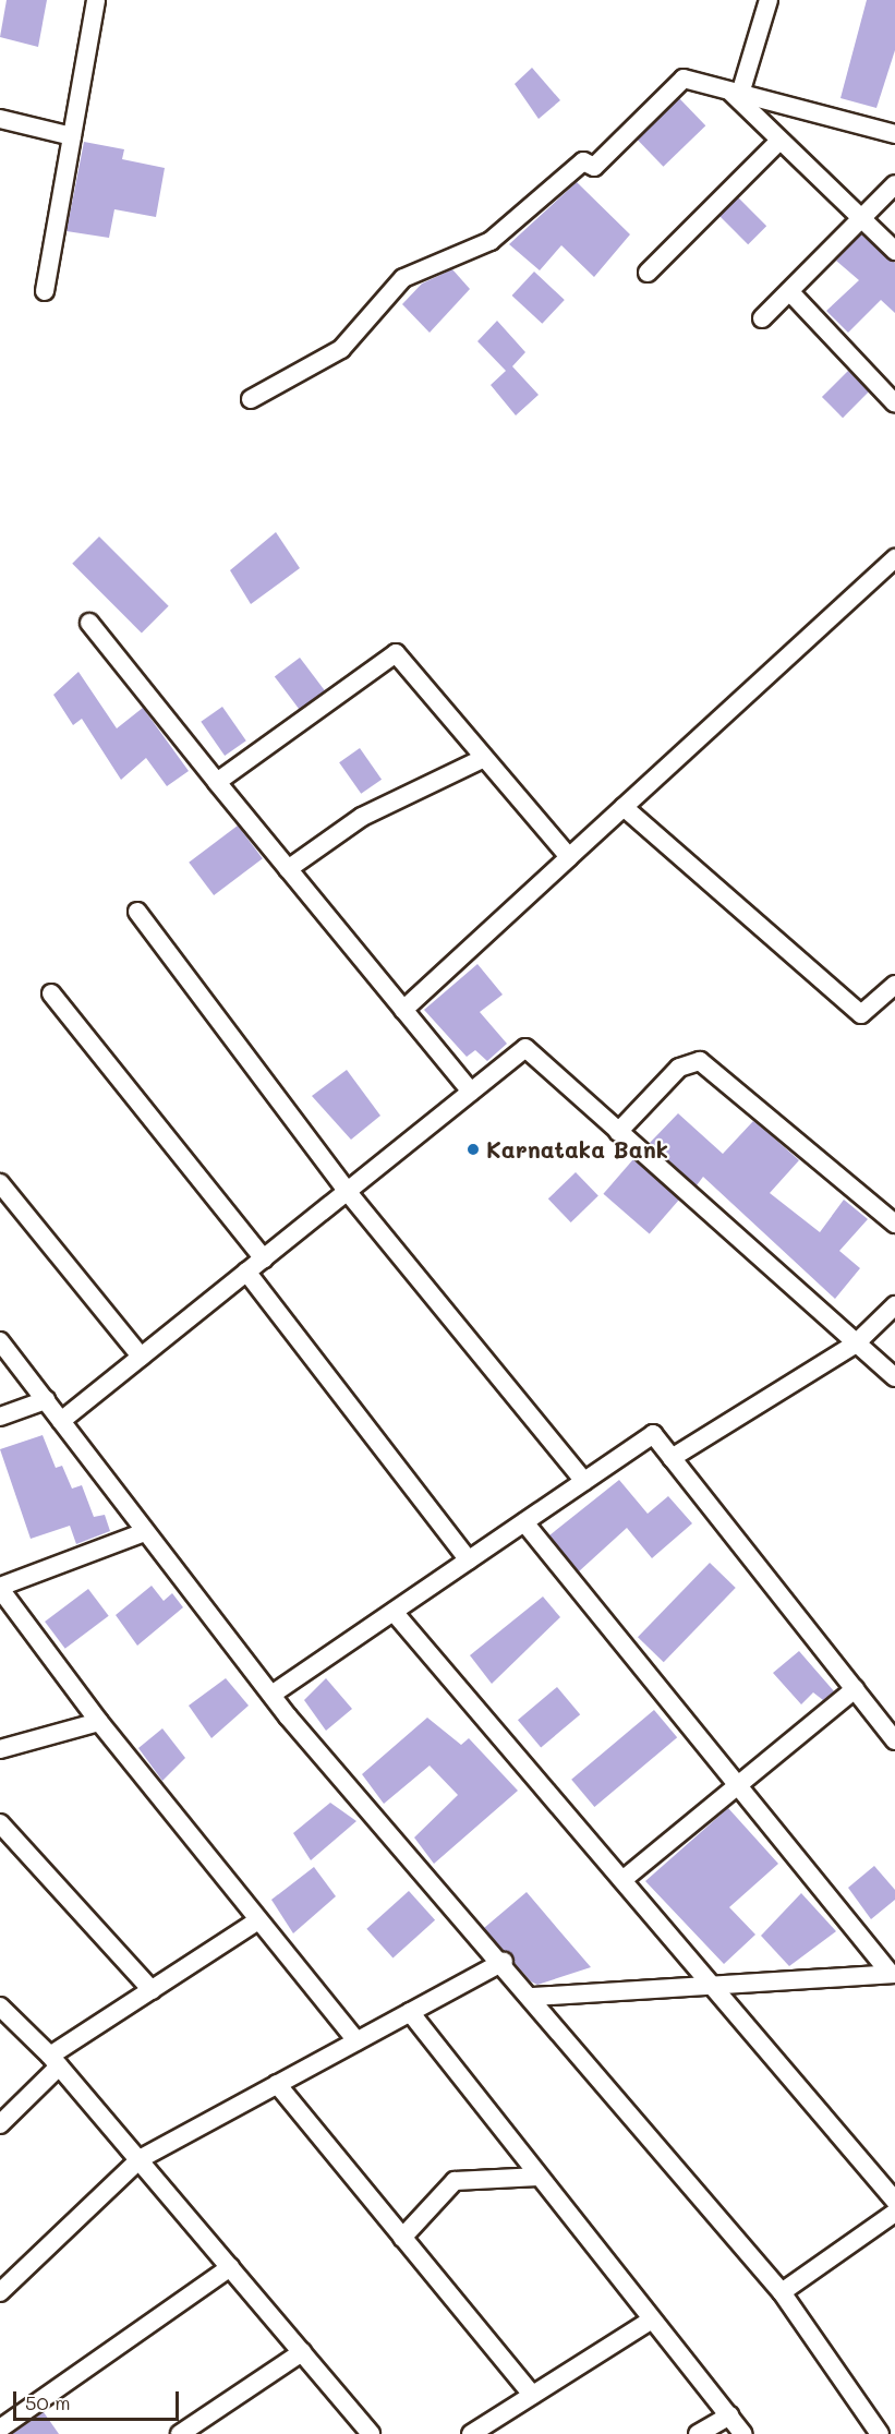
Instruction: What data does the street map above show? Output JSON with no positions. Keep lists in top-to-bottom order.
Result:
{
  "places": ["Karnataka Bank"],
  "scale_bar": "50 m"
}
